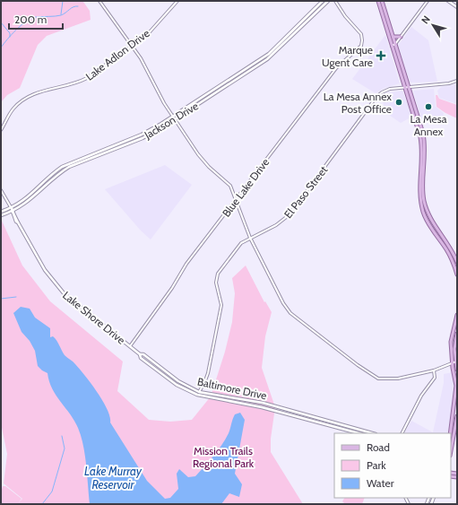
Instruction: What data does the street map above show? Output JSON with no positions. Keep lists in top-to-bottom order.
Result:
{
  "streets": {
    "main road": ["Jackson Drive", "Lake Shore Drive", "Baltimore Drive"],
    "street": ["Lake Adlon Drive", "Blue Lake Drive", "El Paso Street"]
  },
  "crossings": [
    ["Jackson Drive", "Lake Shore Drive"],
    ["Blue Lake Drive", "Lake Shore Drive"],
    ["El Paso Street", "Baltimore Drive"],
    ["Lake Shore Drive", "Baltimore Drive"]
  ],
  "water": ["Lake Murray Reservoir"],
  "parks": ["Mission Trails Regional Park"],
  "places": {
    "health": ["Marque Ugent Care"],
    "other": ["La Mesa Annex Post Office", "La Mesa Annex"]
  },
  "legend": ["Road", "Park", "Water"],
  "scale_bar": "200 m",
  "north": "top left"
}
